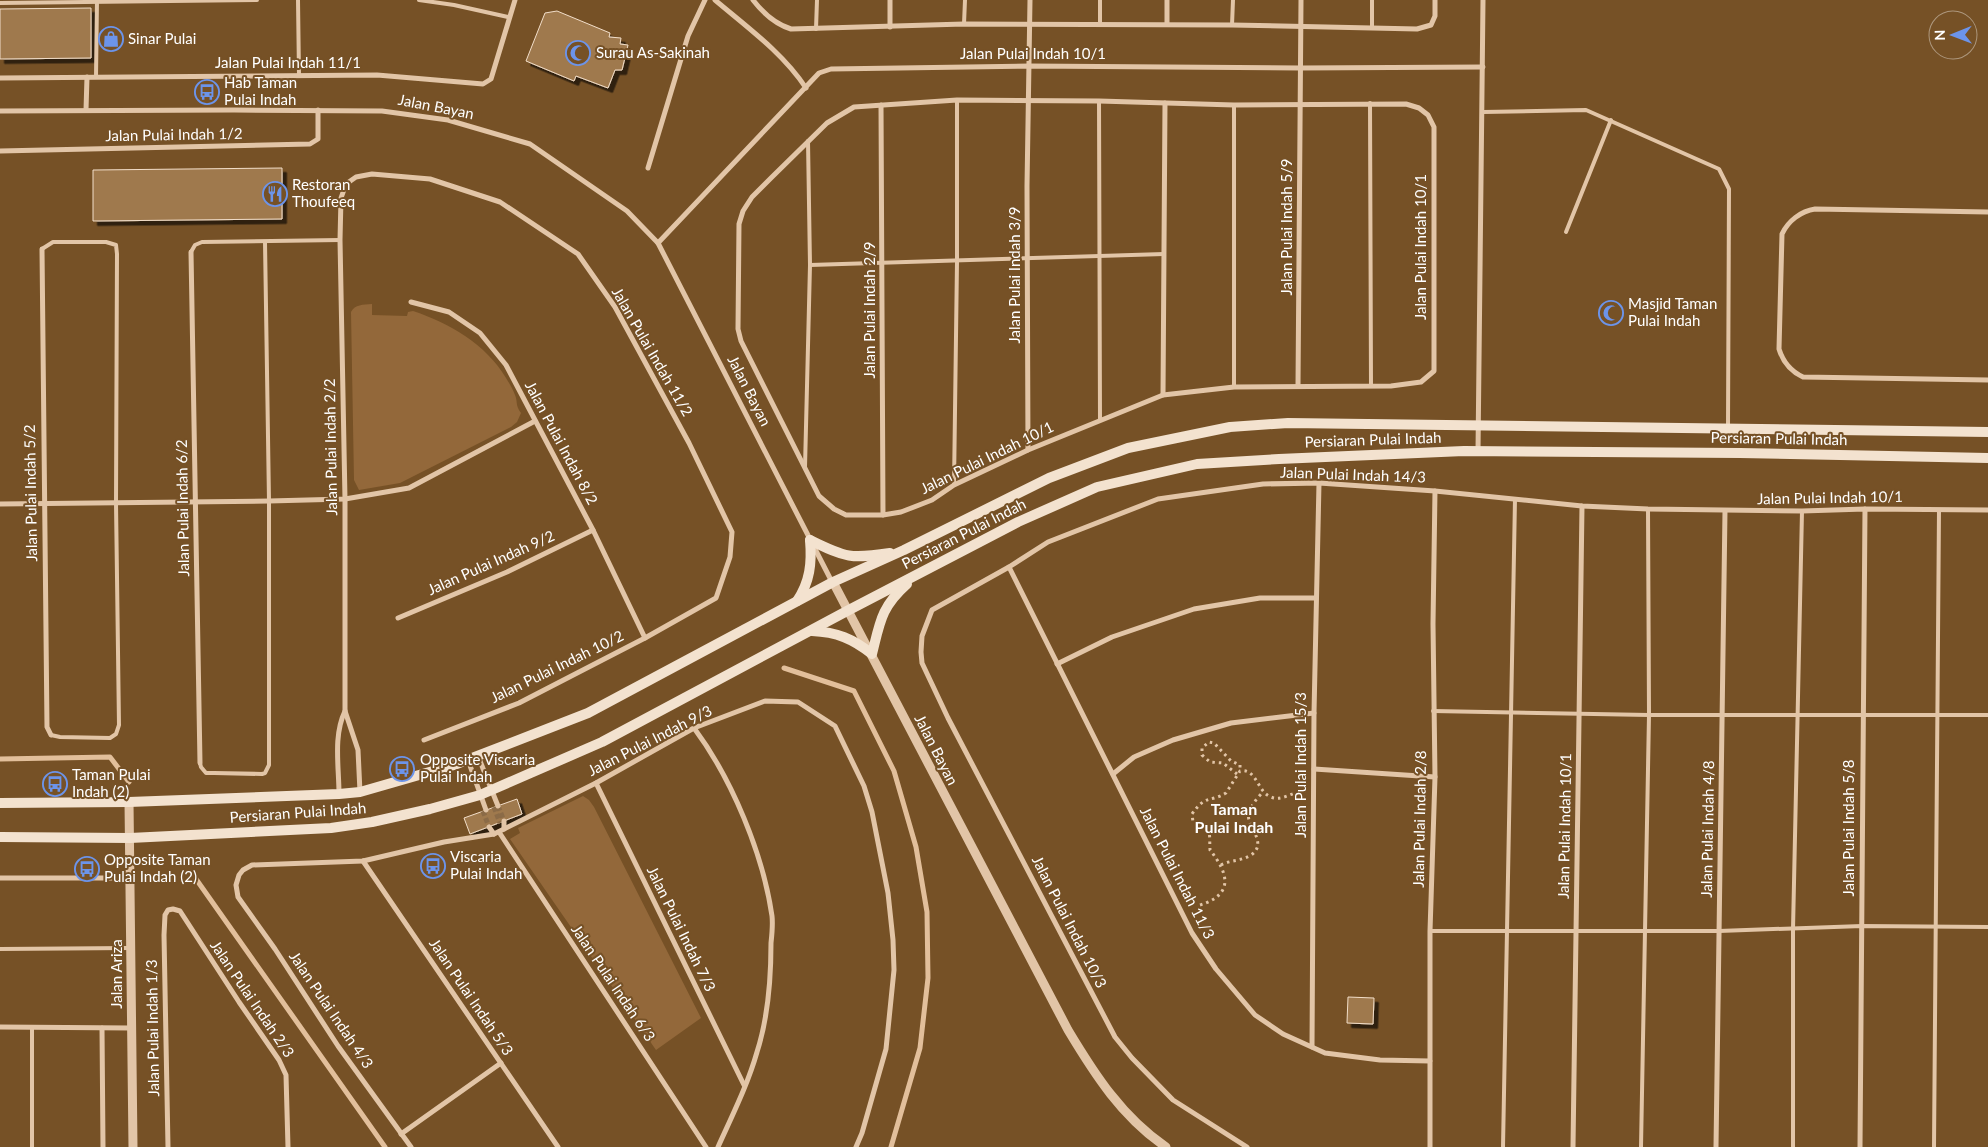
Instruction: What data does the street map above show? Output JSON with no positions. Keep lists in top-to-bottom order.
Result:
{
  "streets": {
    "main road": ["Persiaran Pulai Indah"],
    "street": [
      "Jalan Pulai Indah 10/1",
      "Jalan Pulai Indah 11/1",
      "Jalan Bayan",
      "Jalan Pulai Indah 1/2",
      "Jalan Pulai Indah 5/9",
      "Jalan Pulai Indah 3/9",
      "Jalan Pulai Indah 2/9",
      "Jalan Pulai Indah 11/2",
      "Jalan Pulai Indah 8/2",
      "Jalan Pulai Indah 2/2",
      "Jalan Pulai Indah 14/3",
      "Jalan Pulai Indah 5/2",
      "Jalan Pulai Indah 6/2",
      "Jalan Pulai Indah 9/2",
      "Jalan Pulai Indah 10/2",
      "Jalan Pulai Indah 9/3",
      "Jalan Pulai Indah 15/3",
      "Jalan Pulai Indah 2/8",
      "Jalan Pulai Indah 5/8",
      "Jalan Pulai Indah 4/8",
      "Jalan Pulai Indah 11/3",
      "Jalan Pulai Indah 10/3",
      "Jalan Pulai Indah 7/3",
      "Jalan Ariza",
      "Jalan Pulai Indah 6/3",
      "Jalan Pulai Indah 5/3",
      "Jalan Pulai Indah 2/3",
      "Jalan Pulai Indah 4/3",
      "Jalan Pulai Indah 1/3"
    ]
  },
  "crossings": [
    ["Jalan Pulai Indah 10/1", "Jalan Bayan"],
    ["Jalan Pulai Indah 10/1", "Jalan Pulai Indah 5/9"],
    ["Jalan Pulai Indah 10/1", "Jalan Pulai Indah 3/9"],
    ["Jalan Pulai Indah 10/1", "Jalan Pulai Indah 2/9"],
    ["Jalan Pulai Indah 10/1", "Jalan Pulai Indah 14/3"],
    ["Jalan Pulai Indah 10/1", "Jalan Pulai Indah 2/8"],
    ["Jalan Pulai Indah 10/1", "Jalan Pulai Indah 5/8"],
    ["Jalan Pulai Indah 10/1", "Jalan Pulai Indah 4/8"],
    ["Jalan Bayan", "Jalan Pulai Indah 1/2"],
    ["Jalan Bayan", "Persiaran Pulai Indah"],
    ["Jalan Pulai Indah 11/2", "Jalan Pulai Indah 8/2"],
    ["Jalan Pulai Indah 11/2", "Jalan Pulai Indah 2/2"],
    ["Jalan Pulai Indah 11/2", "Jalan Pulai Indah 10/2"],
    ["Persiaran Pulai Indah", "Jalan Pulai Indah 2/2"],
    ["Persiaran Pulai Indah", "Jalan Ariza"],
    ["Jalan Pulai Indah 8/2", "Jalan Pulai Indah 9/2"],
    ["Jalan Pulai Indah 8/2", "Jalan Pulai Indah 10/2"],
    ["Jalan Pulai Indah 14/3", "Jalan Pulai Indah 15/3"],
    ["Jalan Pulai Indah 14/3", "Jalan Pulai Indah 2/8"],
    ["Jalan Pulai Indah 14/3", "Jalan Pulai Indah 11/3"],
    ["Jalan Pulai Indah 14/3", "Jalan Pulai Indah 10/3"],
    ["Jalan Pulai Indah 9/3", "Jalan Pulai Indah 7/3"],
    ["Jalan Pulai Indah 9/3", "Jalan Pulai Indah 6/3"],
    ["Jalan Pulai Indah 9/3", "Jalan Pulai Indah 5/3"],
    ["Jalan Pulai Indah 9/3", "Jalan Pulai Indah 4/3"],
    ["Jalan Pulai Indah 15/3", "Jalan Pulai Indah 11/3"],
    ["Jalan Pulai Indah 2/8", "Jalan Pulai Indah 11/3"],
    ["Jalan Pulai Indah 2/3", "Jalan Pulai Indah 1/3"]
  ],
  "districts": ["Taman Pulai Indah"],
  "places": {
    "shop": ["Sinar Pulai"],
    "mosque": ["Surau As-Sakinah", "Masjid Taman Pulai Indah"],
    "bus stop": [
      "Hab Taman Pulai Indah",
      "Opposite Viscaria Pulai Indah",
      "Taman Pulai Indah (2)",
      "Viscaria Pulai Indah",
      "Opposite Taman Pulai Indah (2)"
    ],
    "restaurant": ["Restoran Thoufeeq"]
  },
  "north": "left"
}
